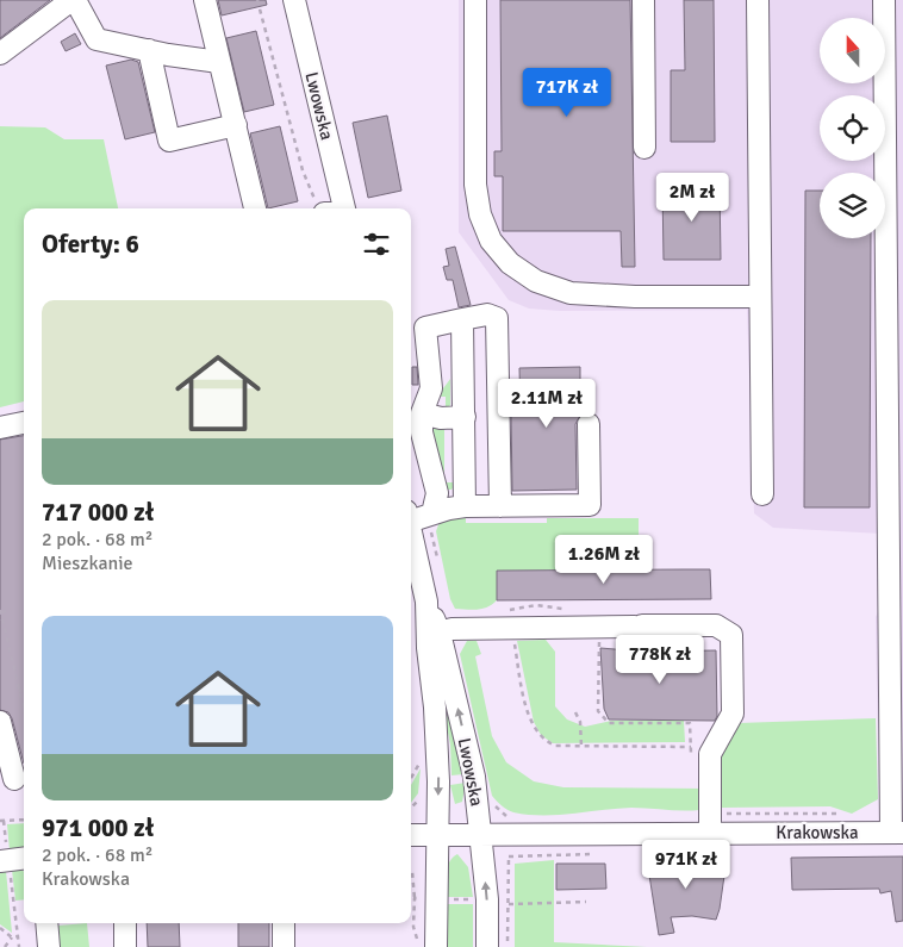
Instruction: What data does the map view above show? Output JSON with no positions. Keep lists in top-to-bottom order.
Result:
{
  "streets": {
    "street": ["Lwowska", "Krakowska"]
  },
  "crossings": [
    ["Lwowska", "Krakowska"]
  ],
  "north": "top",
  "page": {
    "price": [
      "717K zł",
      "2M zł",
      "2.11M zł",
      "1.26M zł",
      "778K zł",
      "971K zł"
    ],
    "heading": "Oferty: 6",
    "list": [
      {
        "name": "717 000 zł",
        "note": "2 pok. · 68 m² · Mieszkanie"
      },
      {
        "name": "971 000 zł",
        "note": "2 pok. · 68 m² · Krakowska"
      }
    ]
  }
}
